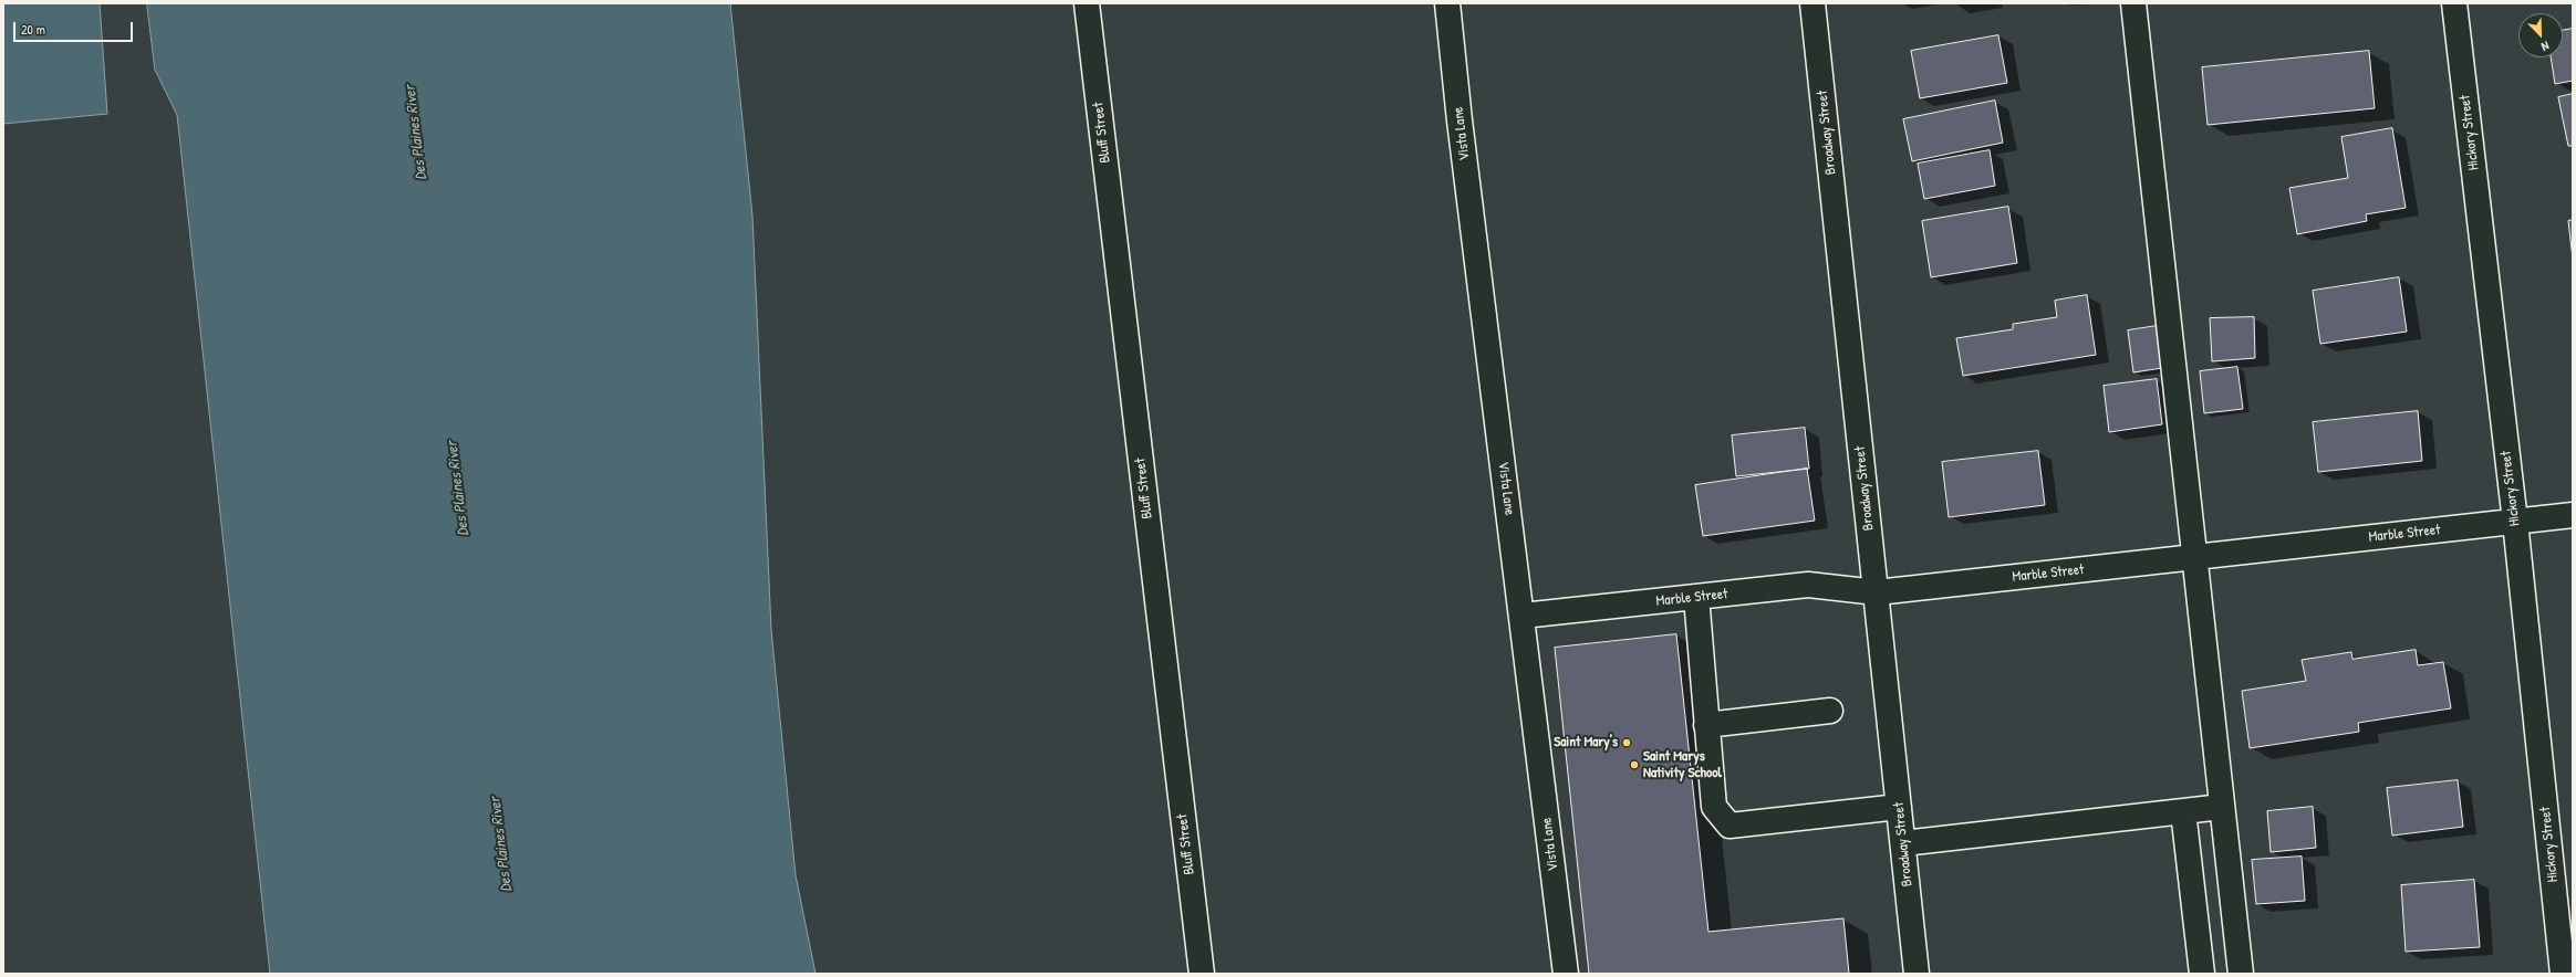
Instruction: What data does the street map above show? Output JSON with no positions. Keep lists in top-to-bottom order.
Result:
{
  "streets": {
    "street": [
      "Bluff Street",
      "Broadway Street",
      "Hickory Street",
      "Vista Lane",
      "Marble Street"
    ]
  },
  "crossings": [
    ["Broadway Street", "Marble Street"],
    ["Hickory Street", "Marble Street"],
    ["Vista Lane", "Marble Street"]
  ],
  "water": ["Des Plaines River"],
  "places": ["Saint Mary's", "Saint Marys Nativity School"],
  "scale_bar": "20 m",
  "north": "bottom right"
}
